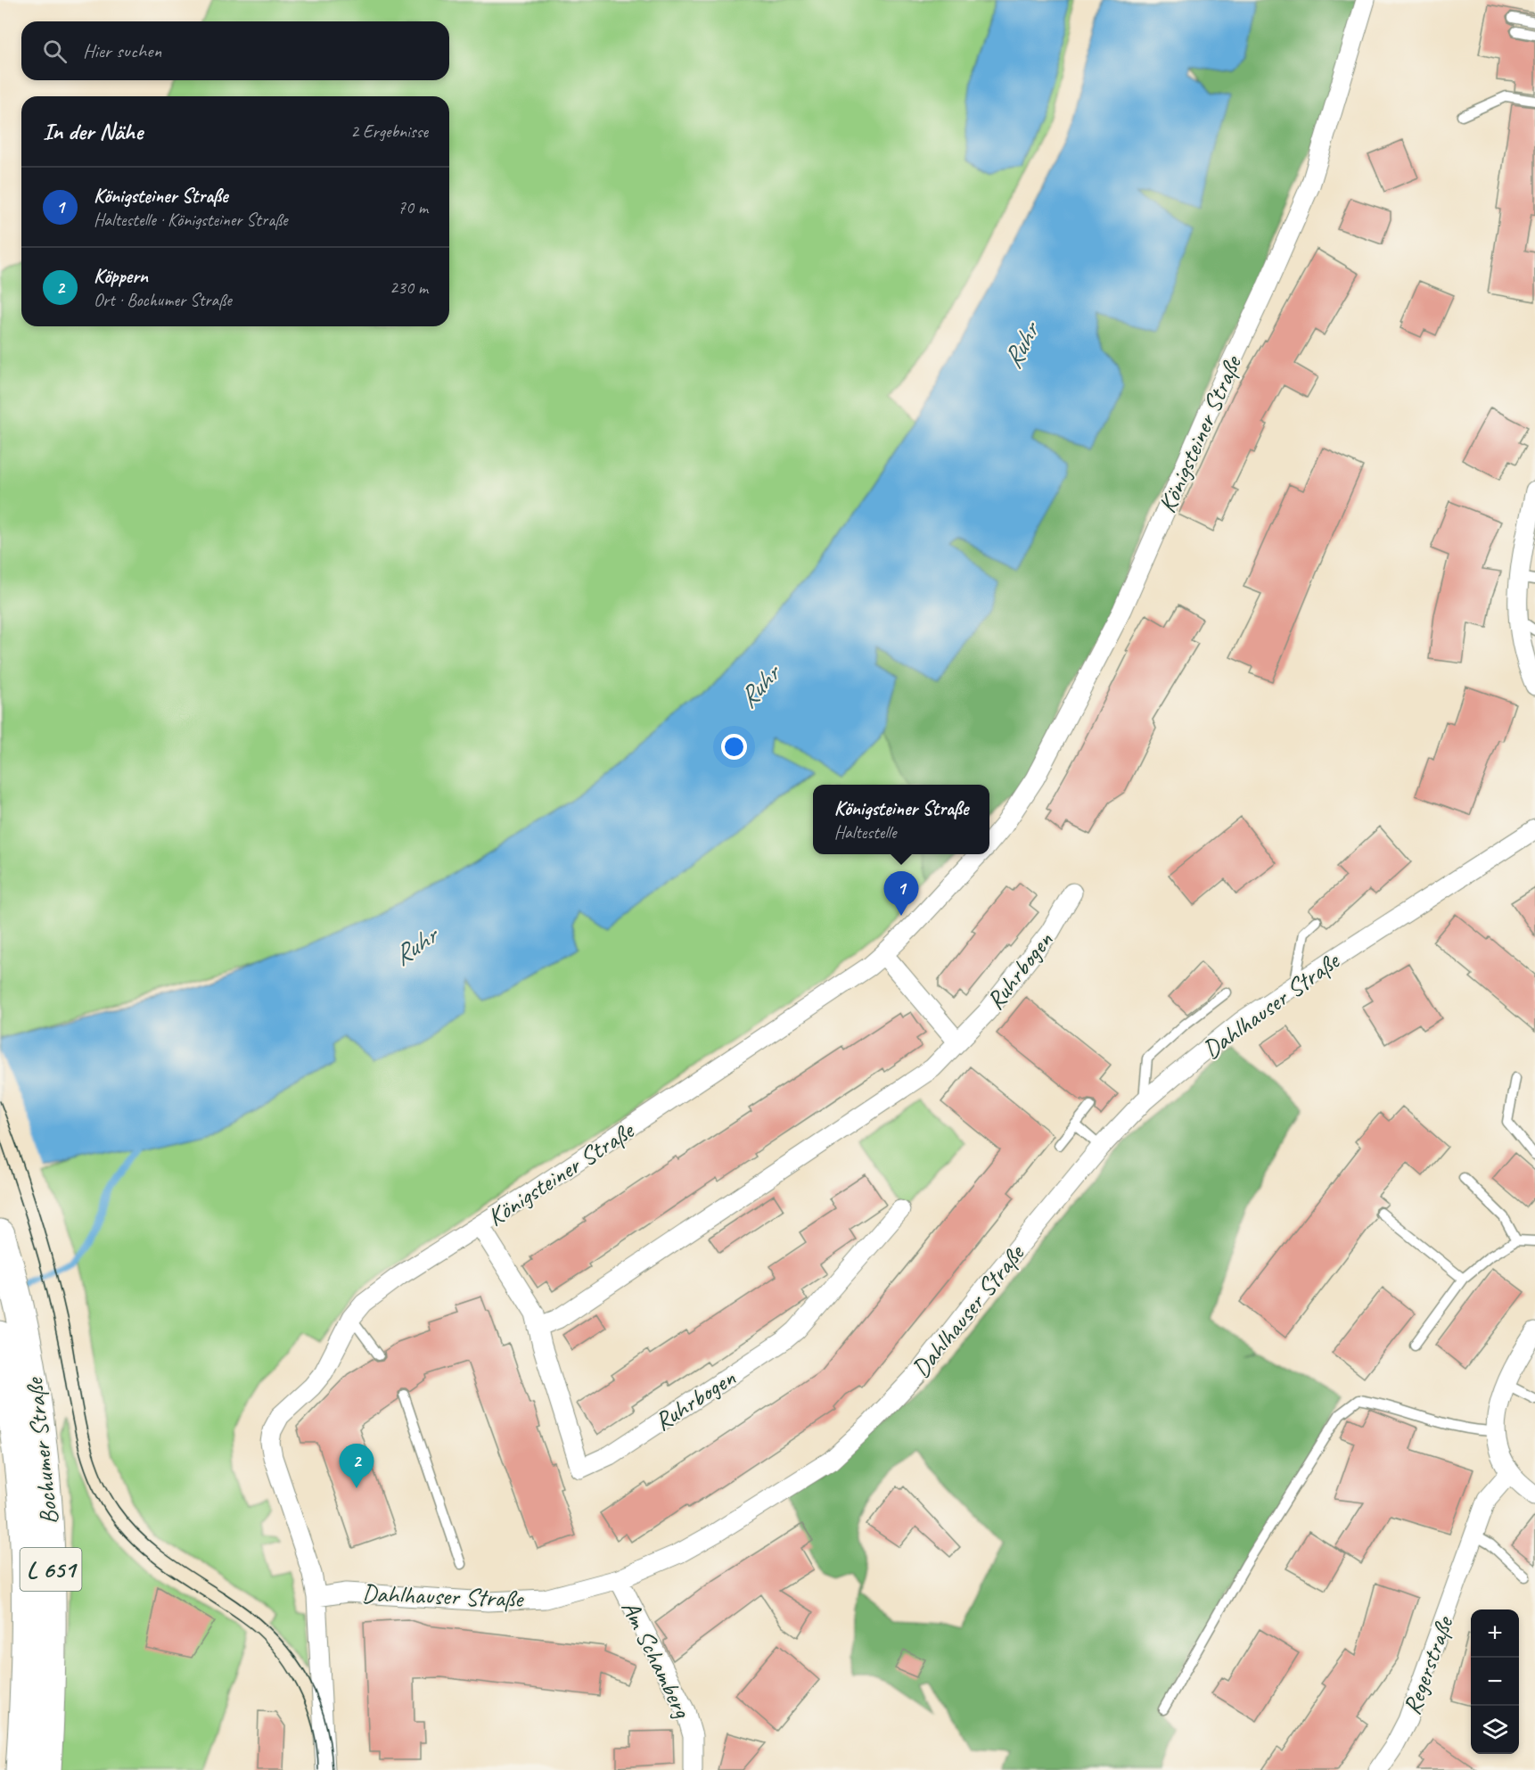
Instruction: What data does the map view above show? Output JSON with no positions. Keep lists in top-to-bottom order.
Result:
{
  "streets": {
    "main road": ["Bochumer Straße", "L 651"],
    "street": [
      "Königsteiner Straße",
      "Ruhrbogen",
      "Dahlhauser Straße",
      "Am Schamberg",
      "Regerstraße"
    ]
  },
  "crossings": [
    ["Königsteiner Straße", "Ruhrbogen"],
    ["Königsteiner Straße", "Dahlhauser Straße"],
    ["Dahlhauser Straße", "Am Schamberg"]
  ],
  "water": ["Ruhr"],
  "page": {
    "search": "Hier suchen",
    "heading": ["In der Nähe", "2 Ergebnisse"],
    "list": [
      {
        "mark": "1",
        "name": "Königsteiner Straße",
        "note": "Haltestelle · Königsteiner Straße",
        "value": "70 m"
      },
      {
        "mark": "2",
        "name": "Köppern",
        "note": "Ort · Bochumer Straße",
        "value": "230 m"
      }
    ],
    "popup": ["Königsteiner Straße", "Haltestelle"],
    "pins": ["1", "2"],
    "map_buttons": ["+", "−"]
  }
}
